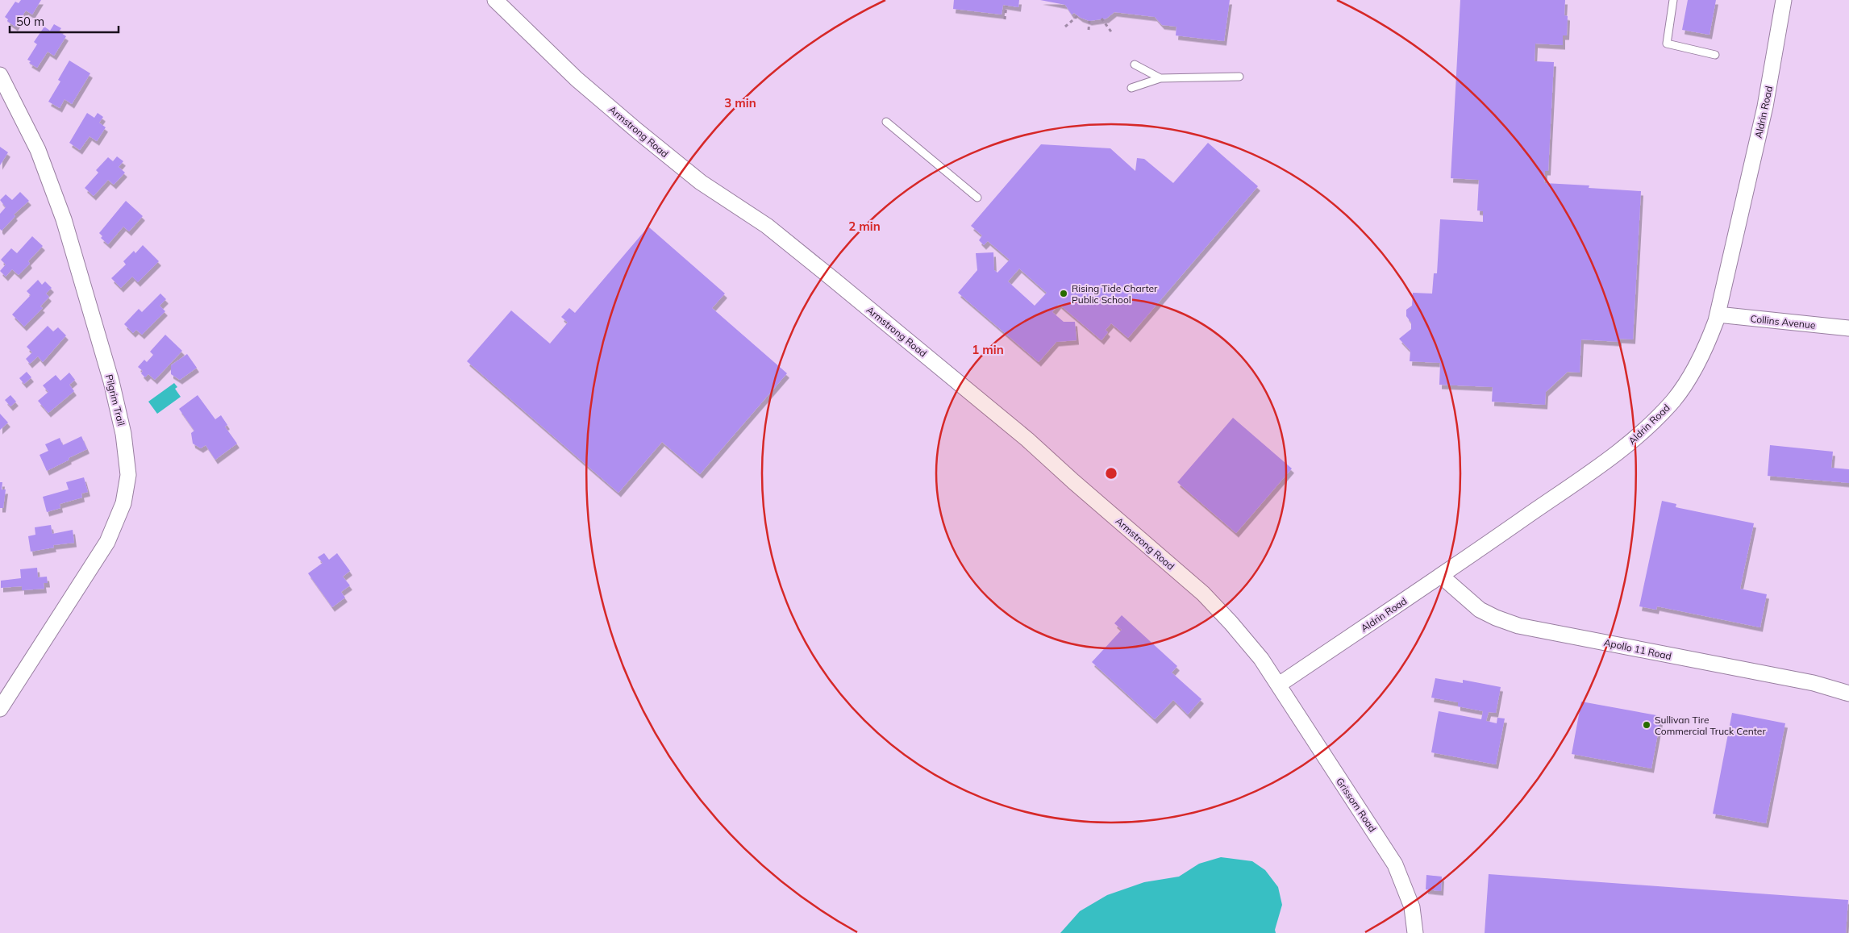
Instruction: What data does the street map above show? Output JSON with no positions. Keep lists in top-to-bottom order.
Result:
{
  "streets": {
    "street": [
      "Aldrin Road",
      "Armstrong Road",
      "Collins Avenue",
      "Pilgrim Trail",
      "Apollo 11 Road",
      "Grissom Road"
    ]
  },
  "crossings": [
    ["Aldrin Road", "Armstrong Road"],
    ["Aldrin Road", "Collins Avenue"],
    ["Aldrin Road", "Apollo 11 Road"],
    ["Aldrin Road", "Grissom Road"],
    ["Armstrong Road", "Grissom Road"]
  ],
  "places": ["Rising Tide Charter Public School", "Sullivan Tire Commercial Truck Center"],
  "scale_bar": "50 m",
  "rings": ["3 min", "2 min", "1 min"]
}
